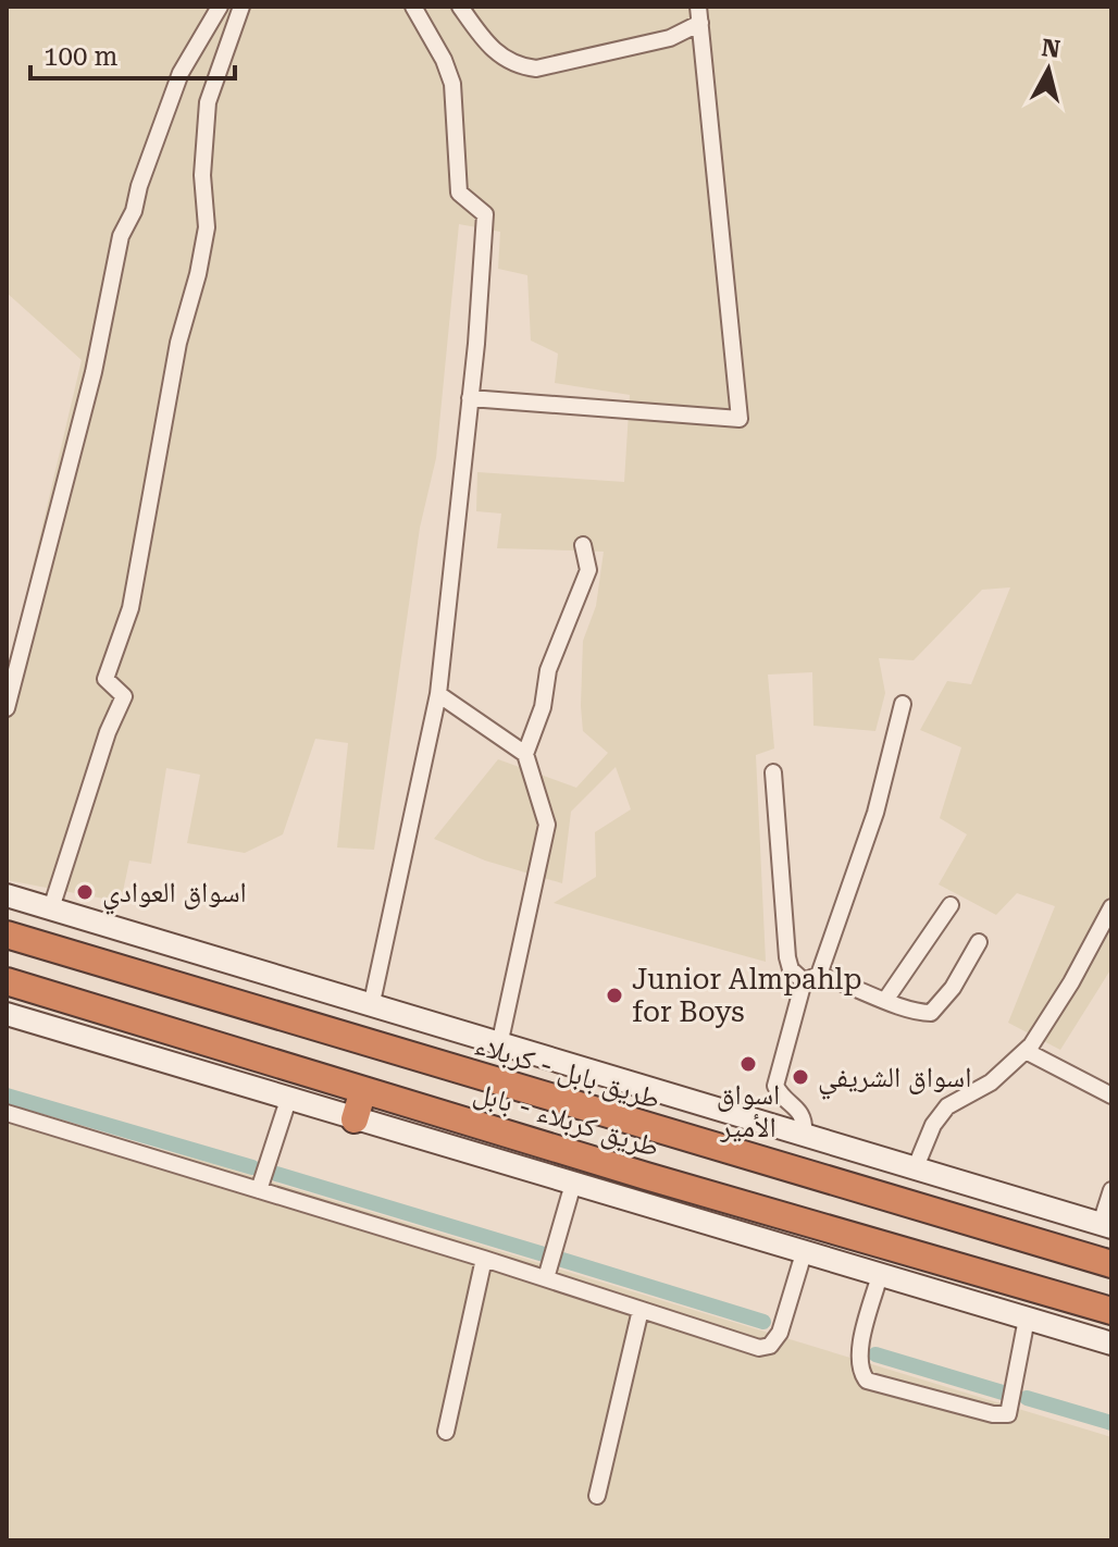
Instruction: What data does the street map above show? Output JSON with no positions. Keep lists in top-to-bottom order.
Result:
{
  "streets": {
    "highway": ["طريق بابل - كربلاء", "طريق كربلاء - بابل"]
  },
  "places": [
    "اسواق العوادي",
    "Junior Almpahlp for Boys",
    "اسواق الأمير",
    "اسواق الشريفي"
  ],
  "scale_bar": "100 m",
  "north": "top"
}
